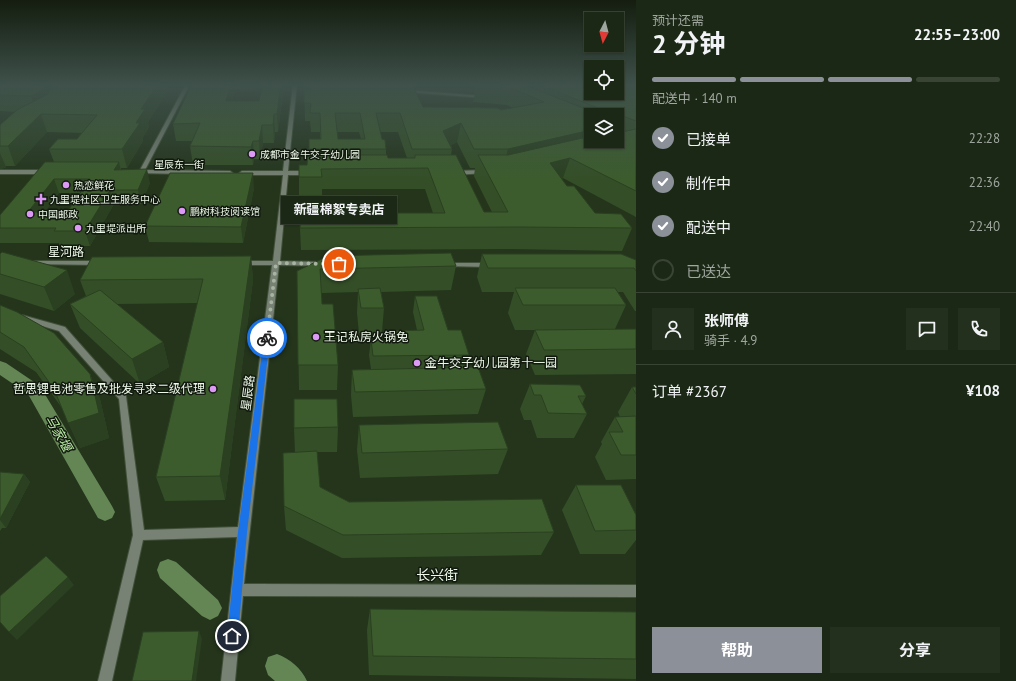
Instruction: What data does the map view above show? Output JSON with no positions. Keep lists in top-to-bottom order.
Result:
{
  "streets": {
    "street": [
      "星辰东一街",
      "星河路",
      "星辰路",
      "长兴街"
    ]
  },
  "crossings": [
    ["星辰东一街", "星辰路"],
    ["星辰路", "长兴街"]
  ],
  "water": ["马家堰"],
  "places": {
    "other": [
      "成都市金牛交子幼儿园",
      "热恋鲜花",
      "鹏树科技阅读馆",
      "中国邮政",
      "九里堤派出所",
      "新疆棉絮专卖店",
      "王记私房火锅兔",
      "金牛交子幼儿园第十一园",
      "哲思锂电池零售及批发寻求二级代理"
    ],
    "health": ["九里堤社区卫生服务中心"]
  },
  "north": "bottom",
  "page": {
    "heading": ["2 分钟", "预计还需", "22:55–23:00"],
    "panel": [
      "张师傅",
      "骑手 · 4.9",
      "订单 #2367",
      "¥108"
    ],
    "bar": "配送中 · 140 m",
    "list": [
      ["已接单", "22:28"],
      ["制作中", "22:36"],
      ["配送中", "22:40"],
      "已送达"
    ],
    "bubble": "新疆棉絮专卖店",
    "buttons": ["帮助", "分享"]
  }
}
